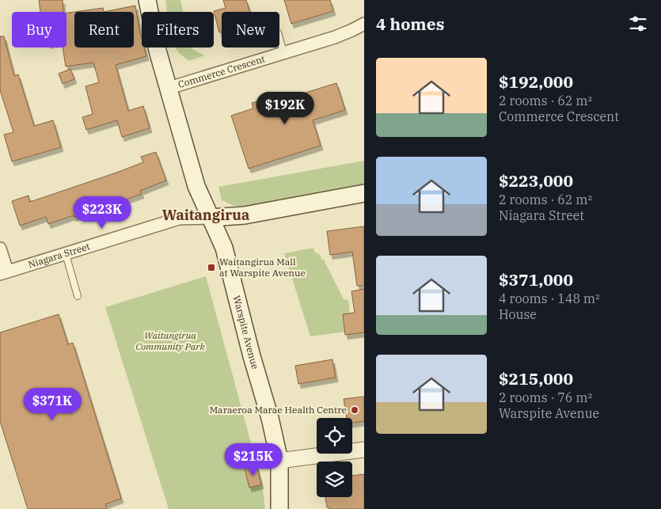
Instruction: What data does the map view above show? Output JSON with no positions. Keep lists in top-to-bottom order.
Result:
{
  "streets": {
    "main road": ["Warspite Avenue"],
    "street": ["Commerce Crescent", "Niagara Street"]
  },
  "crossings": [
    ["Commerce Crescent", "Warspite Avenue"],
    ["Niagara Street", "Warspite Avenue"]
  ],
  "districts": ["Waitangirua"],
  "parks": ["Waitangirua Community Park"],
  "places": {
    "transit": ["Waitangirua Mall at Warspite Avenue"],
    "other": ["Maraeroa Marae Health Centre"]
  },
  "page": {
    "heading": "4 homes",
    "chip": [
      "Buy",
      "Rent",
      "Filters",
      "New"
    ],
    "list": [
      {
        "name": "$192,000",
        "note": "2 rooms · 62 m² · Commerce Crescent"
      },
      {
        "name": "$223,000",
        "note": "2 rooms · 62 m² · Niagara Street"
      },
      {
        "name": "$371,000",
        "note": "4 rooms · 148 m² · House"
      },
      {
        "name": "$215,000",
        "note": "2 rooms · 76 m² · Warspite Avenue"
      }
    ],
    "price": [
      "$192K",
      "$223K",
      "$371K",
      "$215K"
    ]
  }
}
